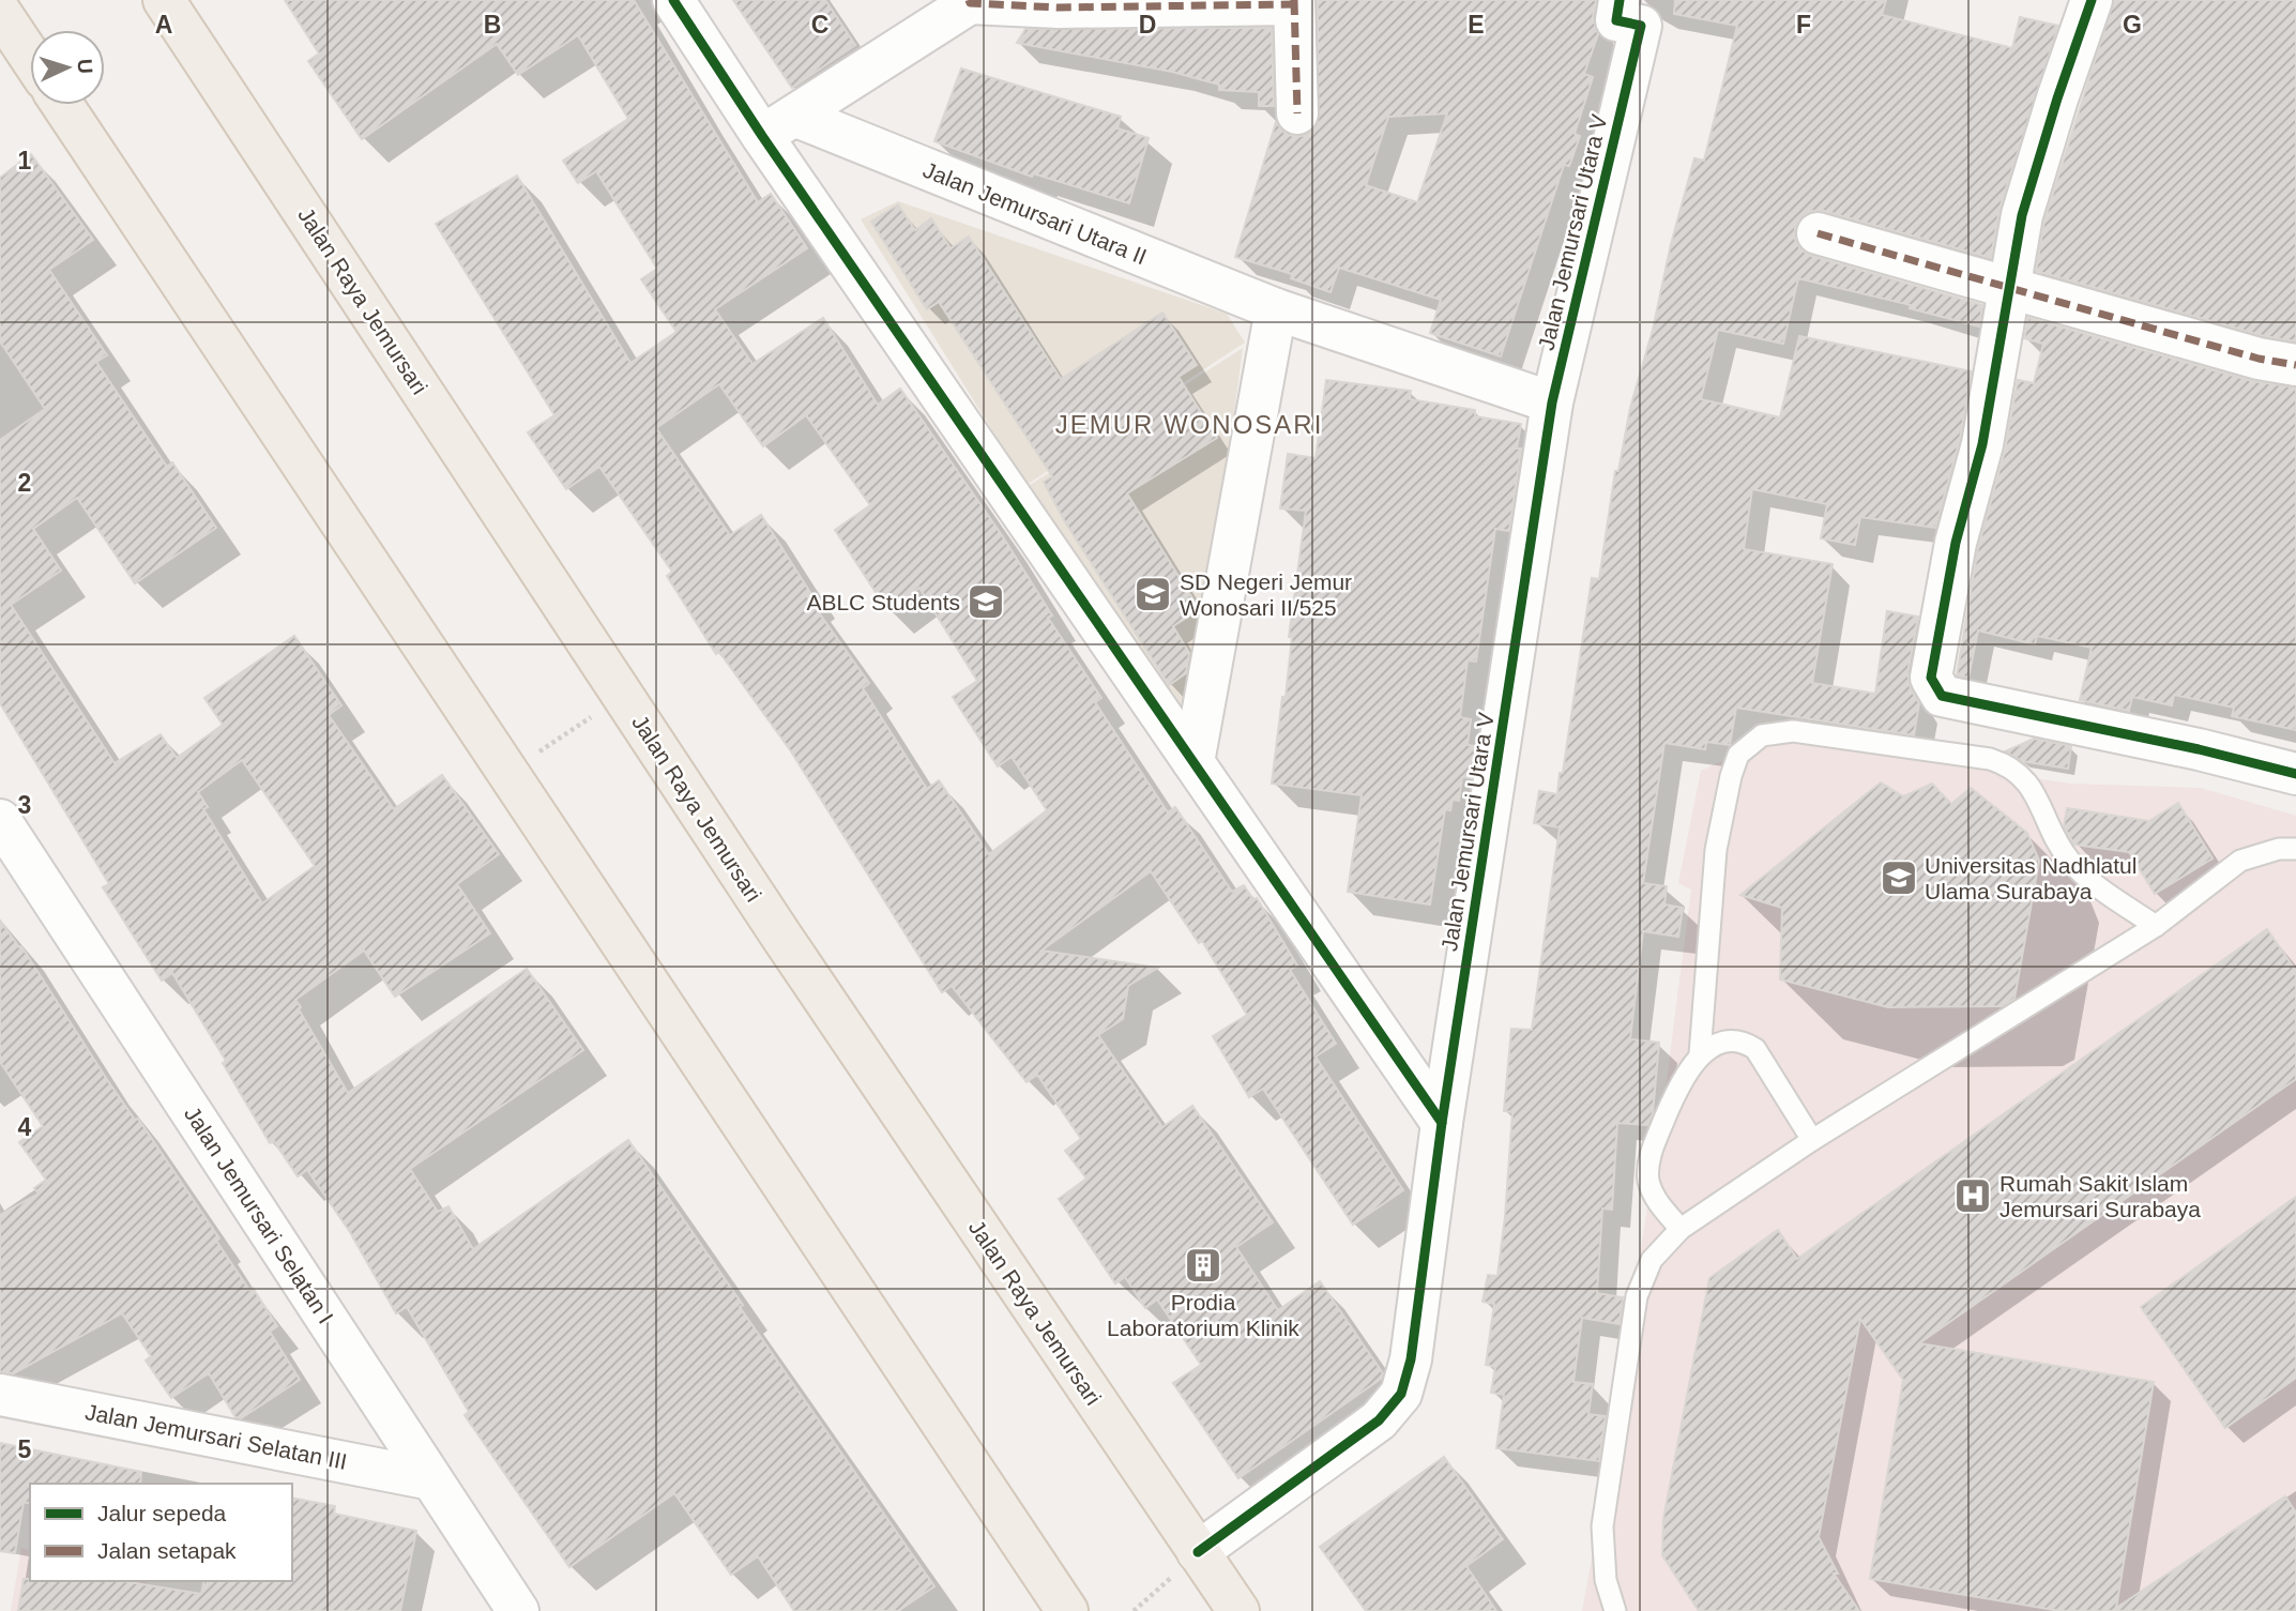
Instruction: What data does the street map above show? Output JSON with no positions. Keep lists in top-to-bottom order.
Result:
{
  "streets": {
    "main road": ["Jalan Raya Jemursari"],
    "street": [
      "Jalan Jemursari Utara II",
      "Jalan Jemursari Utara V",
      "Jalan Jemursari Selatan I",
      "Jalan Jemursari Selatan III"
    ]
  },
  "crossings": [
    ["Jalan Jemursari Utara II", "Jalan Jemursari Utara V"],
    ["Jalan Jemursari Utara V", "Jalan Raya Jemursari"],
    ["Jalan Jemursari Selatan I", "Jalan Jemursari Selatan III"]
  ],
  "districts": ["JEMUR WONOSARI"],
  "places": {
    "school or university": ["SD Negeri Jemur Wonosari II/525", "ABLC Students", "Universitas Nadhlatul Ulama Surabaya"],
    "hospital": ["Rumah Sakit Islam Jemursari Surabaya"],
    "building": ["Prodia Laboratorium Klinik"]
  },
  "legend": ["Jalur sepeda", "Jalan setapak"],
  "north": "right",
  "grid": {
    "columns": [
      "A",
      "B",
      "C",
      "D",
      "E",
      "F",
      "G"
    ],
    "rows": [
      "1",
      "2",
      "3",
      "4",
      "5"
    ]
  }
}
